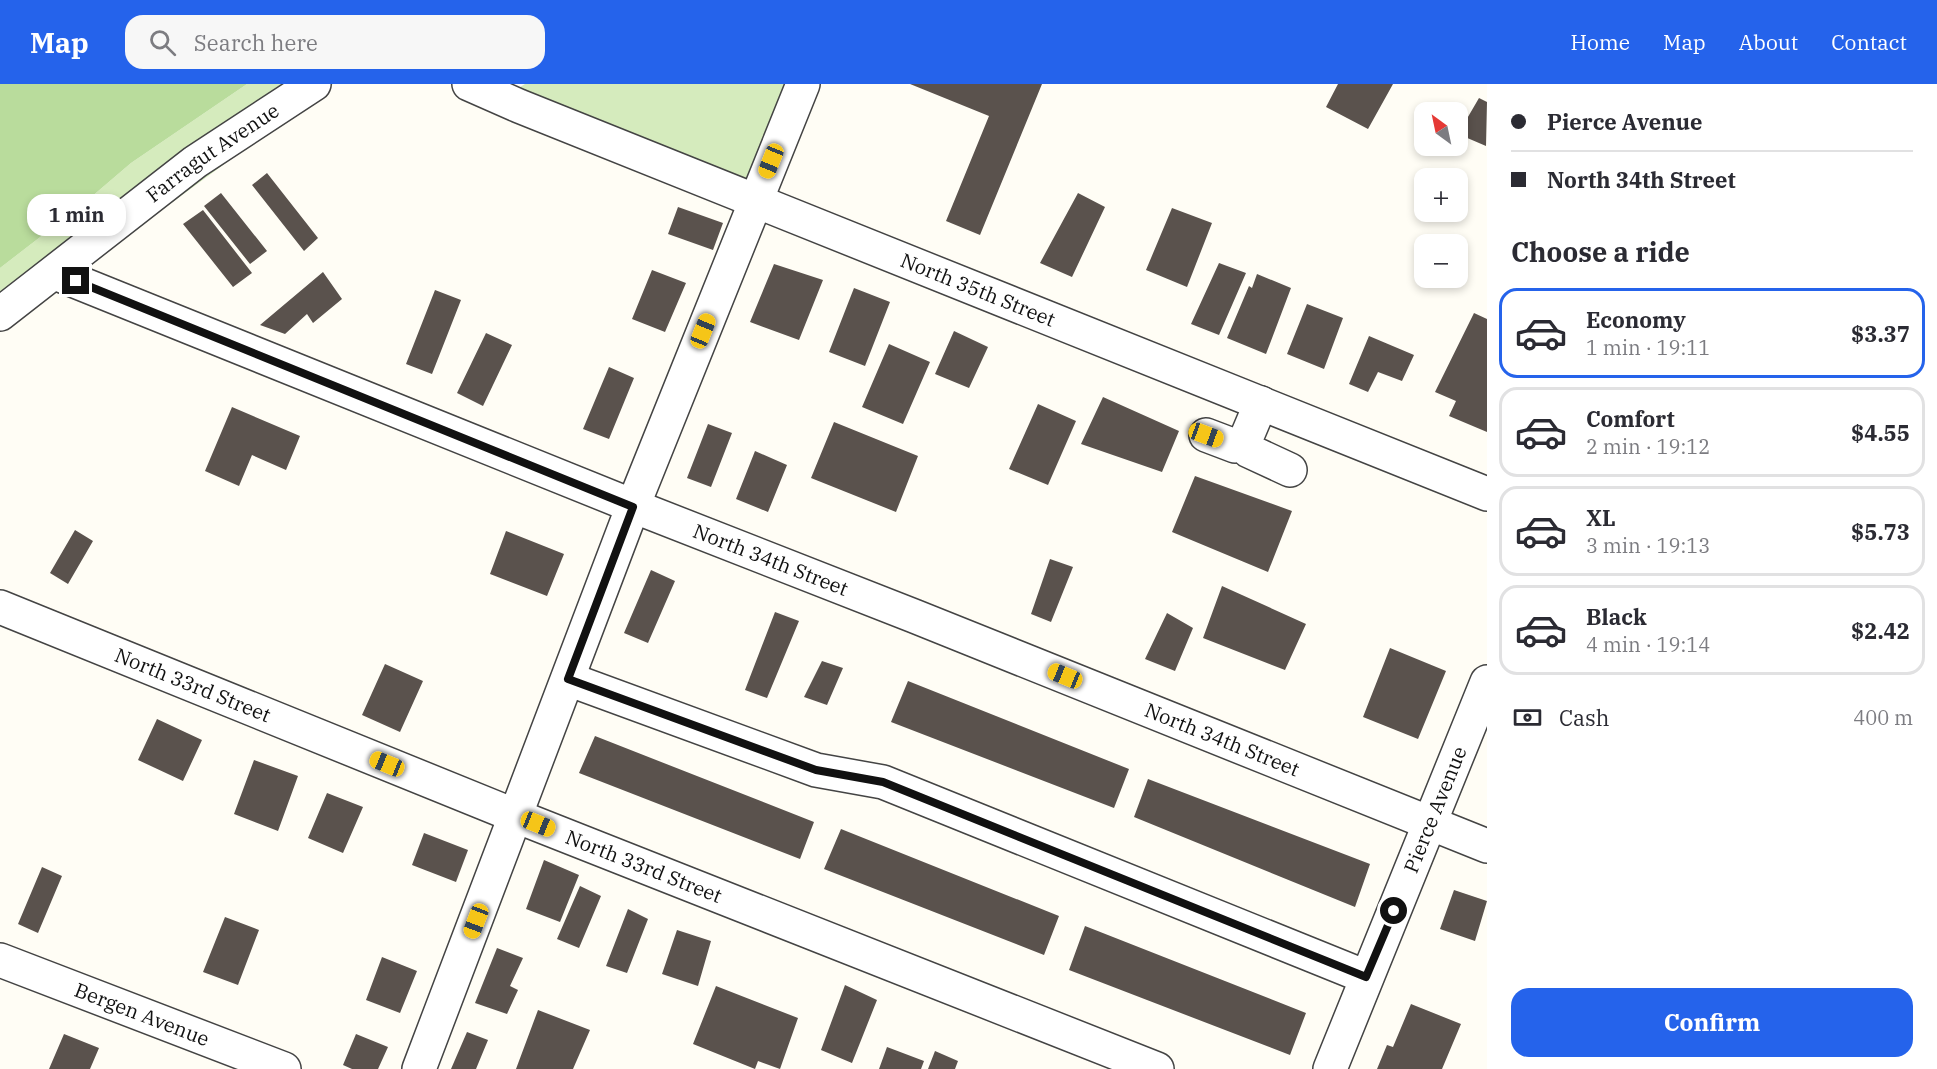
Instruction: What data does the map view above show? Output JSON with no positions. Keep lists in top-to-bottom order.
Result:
{
  "streets": {
    "street": [
      "Farragut Avenue",
      "North 35th Street",
      "North 34th Street",
      "North 33rd Street",
      "Pierce Avenue",
      "Bergen Avenue"
    ]
  },
  "crossings": [
    ["Farragut Avenue", "North 34th Street"],
    ["North 34th Street", "Pierce Avenue"]
  ],
  "north": "top left",
  "page": {
    "header": "Map",
    "search": "Search here",
    "nav": [
      "Home",
      "Map",
      "About",
      "Contact"
    ],
    "banner": ["Pierce Avenue", "North 34th Street"],
    "map_buttons": ["+", "−"],
    "bubble": "1 min",
    "heading": "Choose a ride",
    "list": [
      {
        "name": "Economy",
        "note": "1 min · 19:11",
        "value": "$3.37"
      },
      {
        "name": "Comfort",
        "note": "2 min · 19:12",
        "value": "$4.55"
      },
      {
        "name": "XL",
        "note": "3 min · 19:13",
        "value": "$5.73"
      },
      {
        "name": "Black",
        "note": "4 min · 19:14",
        "value": "$2.42"
      }
    ],
    "pay": ["Cash", "400 m"],
    "buttons": "Confirm"
  }
}
